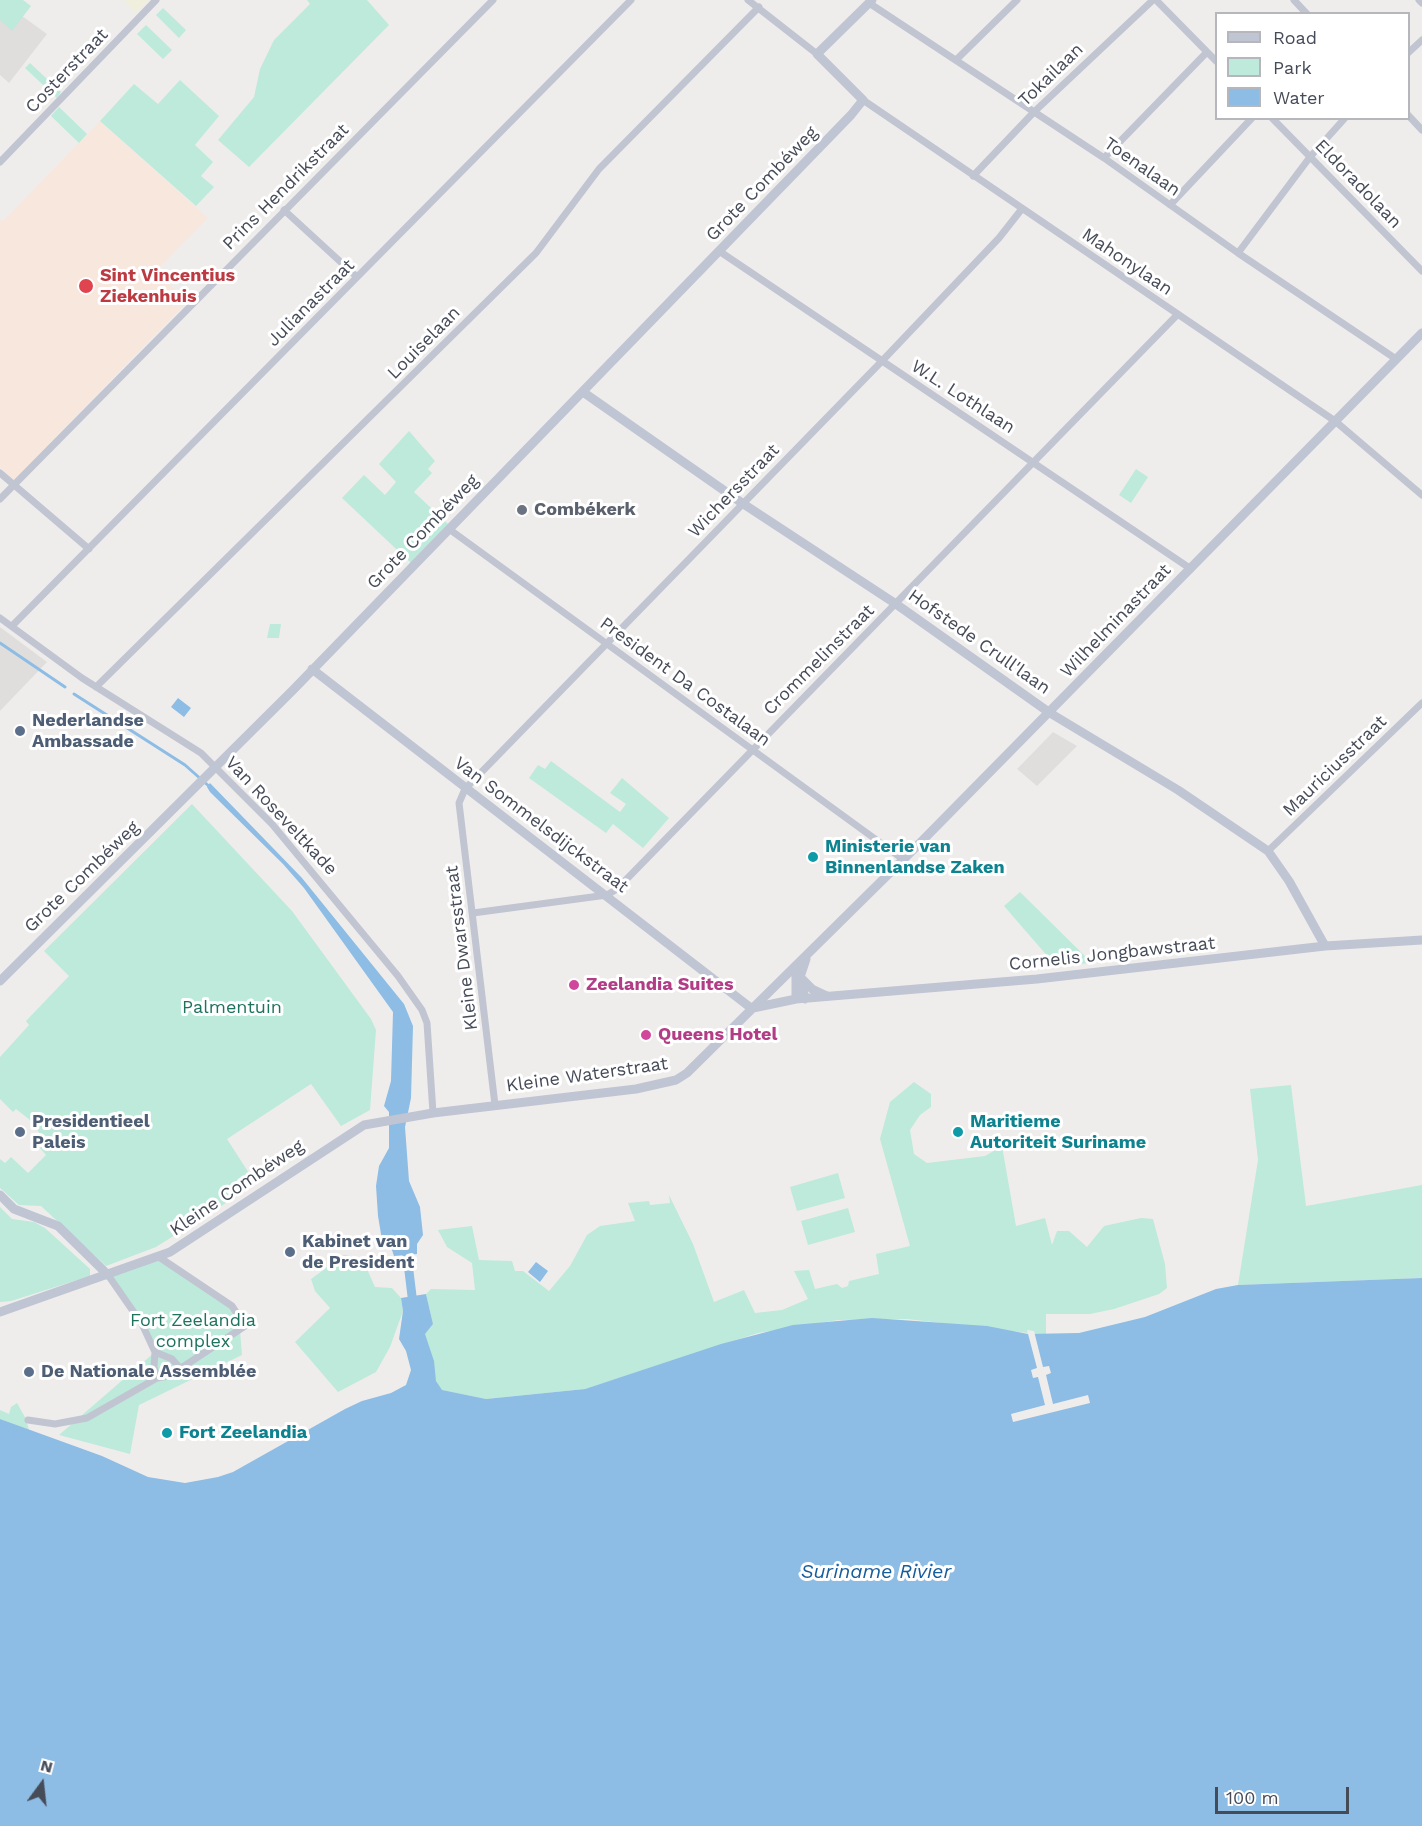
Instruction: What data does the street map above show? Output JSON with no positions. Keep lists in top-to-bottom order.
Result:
{
  "streets": {
    "street": [
      "Costerstraat",
      "Tokailaan",
      "Toenalaan",
      "Grote Combéweg",
      "Eldoradolaan",
      "Prins Hendrikstraat",
      "Mahonylaan",
      "Julianastraat",
      "Louiselaan",
      "W.L. Lothlaan",
      "Wichersstraat",
      "Wilhelminastraat",
      "Hofstede Crull'laan",
      "Crommelinstraat",
      "President Da Costalaan",
      "Mauriciusstraat",
      "Van Roseveltkade",
      "Van Sommelsdijckstraat",
      "Kleine Dwarsstraat",
      "Cornelis Jongbawstraat",
      "Kleine Waterstraat",
      "Kleine Combéweg"
    ]
  },
  "crossings": [
    ["Tokailaan", "Toenalaan"],
    ["Tokailaan", "Mahonylaan"],
    ["Toenalaan", "Wilhelminastraat"],
    ["Grote Combéweg", "Mahonylaan"],
    ["Grote Combéweg", "W.L. Lothlaan"],
    ["Grote Combéweg", "Hofstede Crull'laan"],
    ["Grote Combéweg", "President Da Costalaan"],
    ["Grote Combéweg", "Van Roseveltkade"],
    ["Grote Combéweg", "Van Sommelsdijckstraat"],
    ["Mahonylaan", "Wichersstraat"],
    ["Mahonylaan", "Wilhelminastraat"],
    ["Mahonylaan", "Crommelinstraat"],
    ["Julianastraat", "Van Roseveltkade"],
    ["Louiselaan", "Van Roseveltkade"],
    ["W.L. Lothlaan", "Wichersstraat"],
    ["W.L. Lothlaan", "Wilhelminastraat"],
    ["W.L. Lothlaan", "Crommelinstraat"],
    ["Wichersstraat", "Hofstede Crull'laan"],
    ["Wichersstraat", "President Da Costalaan"],
    ["Wichersstraat", "Van Sommelsdijckstraat"],
    ["Wichersstraat", "Kleine Dwarsstraat"],
    ["Wilhelminastraat", "Hofstede Crull'laan"],
    ["Wilhelminastraat", "President Da Costalaan"],
    ["Wilhelminastraat", "Kleine Waterstraat"],
    ["Hofstede Crull'laan", "Crommelinstraat"],
    ["Hofstede Crull'laan", "Mauriciusstraat"],
    ["Hofstede Crull'laan", "Cornelis Jongbawstraat"],
    ["Crommelinstraat", "President Da Costalaan"],
    ["Crommelinstraat", "Van Sommelsdijckstraat"],
    ["Van Roseveltkade", "Kleine Waterstraat"],
    ["Van Sommelsdijckstraat", "Kleine Dwarsstraat"],
    ["Van Sommelsdijckstraat", "Kleine Waterstraat"],
    ["Kleine Dwarsstraat", "Kleine Waterstraat"],
    ["Kleine Waterstraat", "Kleine Combéweg"]
  ],
  "water": ["Suriname Rivier"],
  "parks": ["Palmentuin", "Fort Zeelandia complex"],
  "places": [
    "Sint Vincentius Ziekenhuis",
    "Combékerk",
    "Nederlandse Ambassade",
    "Ministerie van Binnenlandse Zaken",
    "Zeelandia Suites",
    "Queens Hotel",
    "Presidentieel Paleis",
    "Maritieme Autoriteit Suriname",
    "Kabinet van de President",
    "De Nationale Assemblée",
    "Fort Zeelandia"
  ],
  "legend": ["Road", "Park", "Water"],
  "scale_bar": "100 m",
  "north": "top"
}
